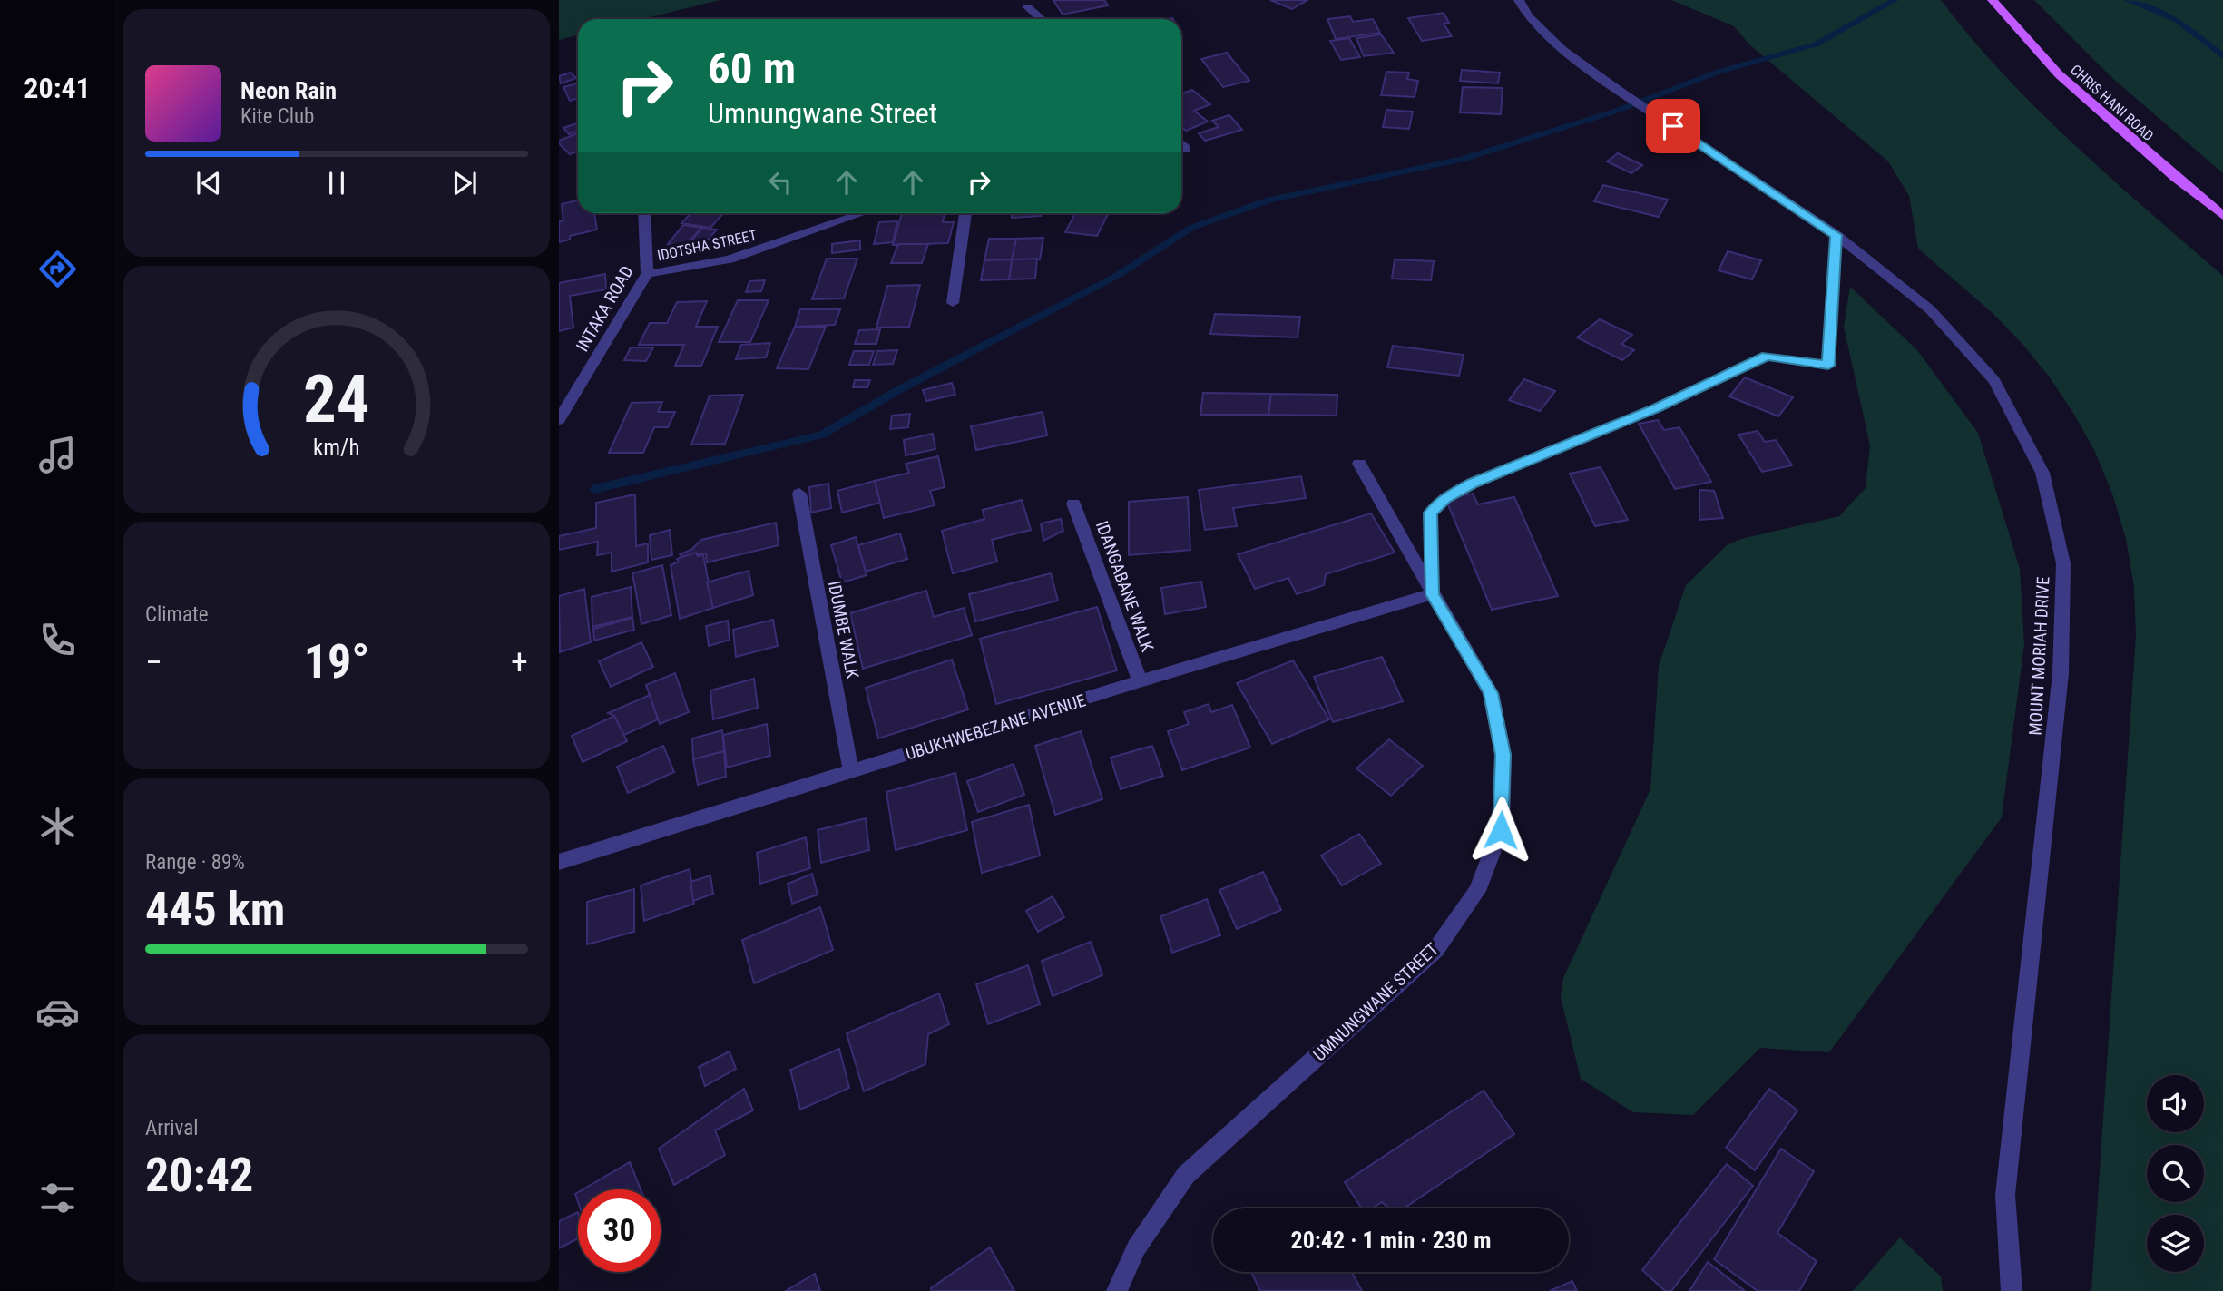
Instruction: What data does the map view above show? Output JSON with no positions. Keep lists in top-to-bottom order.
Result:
{
  "streets": {
    "main road": ["CHRIS HANI ROAD"],
    "street": [
      "IDOTSHA STREET",
      "INTAKA ROAD",
      "IDANGABANE WALK",
      "IDUMBE WALK",
      "MOUNT MORIAH DRIVE",
      "UBUKHWEBEZANE AVENUE",
      "UMNUNGWANE STREET"
    ]
  },
  "crossings": [
    ["IDOTSHA STREET", "INTAKA ROAD"],
    ["IDANGABANE WALK", "UBUKHWEBEZANE AVENUE"],
    ["IDUMBE WALK", "UBUKHWEBEZANE AVENUE"],
    ["UBUKHWEBEZANE AVENUE", "UMNUNGWANE STREET"]
  ],
  "page": {
    "tabs": "20:41",
    "turn": ["60 m", "Umnungwane Street"],
    "song": ["Neon Rain", "Kite Club"],
    "tile": [
      "Climate",
      ["Range · 89%", "445 km"],
      ["Arrival", "20:42"]
    ],
    "heat": ["−", "19°", "+"],
    "limit": "30",
    "trip": "20:42 · 1 min · 230 m",
    "gauge": ["24", "km/h"]
  }
}
